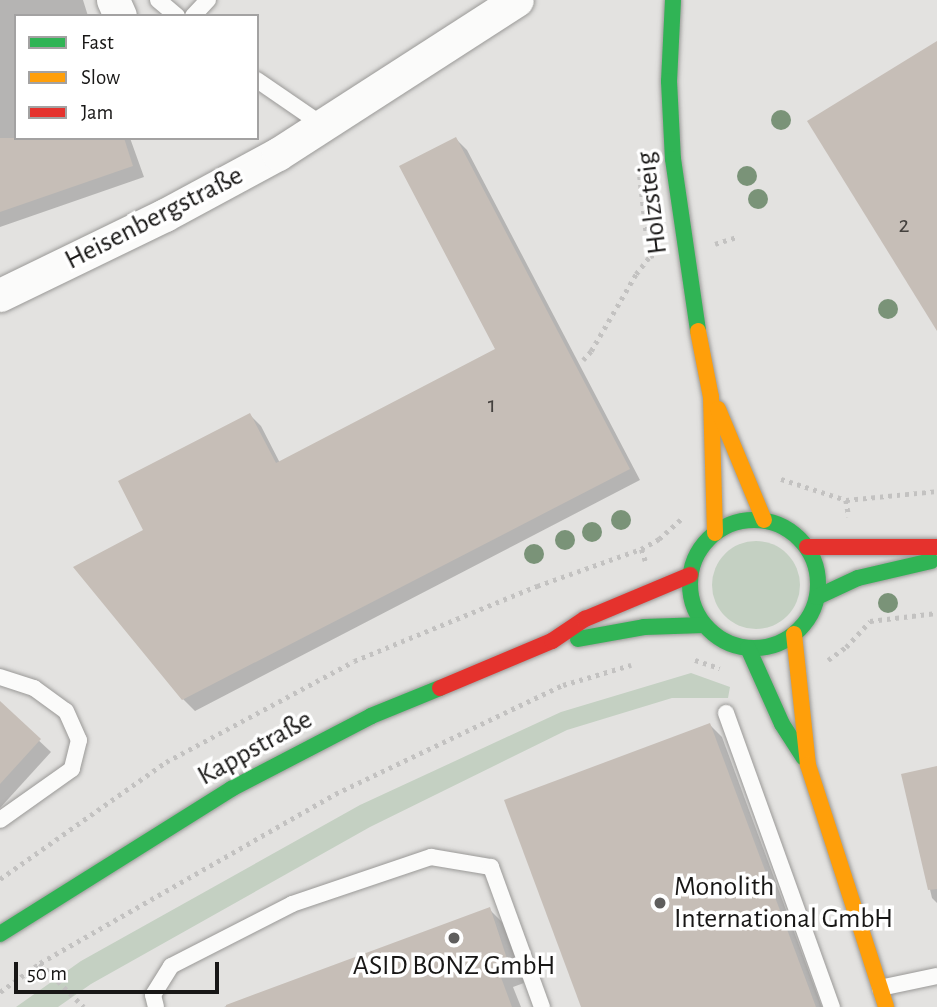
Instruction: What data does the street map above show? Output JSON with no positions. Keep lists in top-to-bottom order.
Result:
{
  "streets": {
    "street": ["Holzsteig", "Heisenbergstraße", "Kappstraße"]
  },
  "crossings": [
    ["Holzsteig", "Kappstraße"]
  ],
  "places": ["Monolith International GmbH", "ASID BONZ GmbH"],
  "house_numbers": ["2", "1"],
  "legend": ["Fast", "Slow", "Jam"],
  "scale_bar": "50 m"
}
